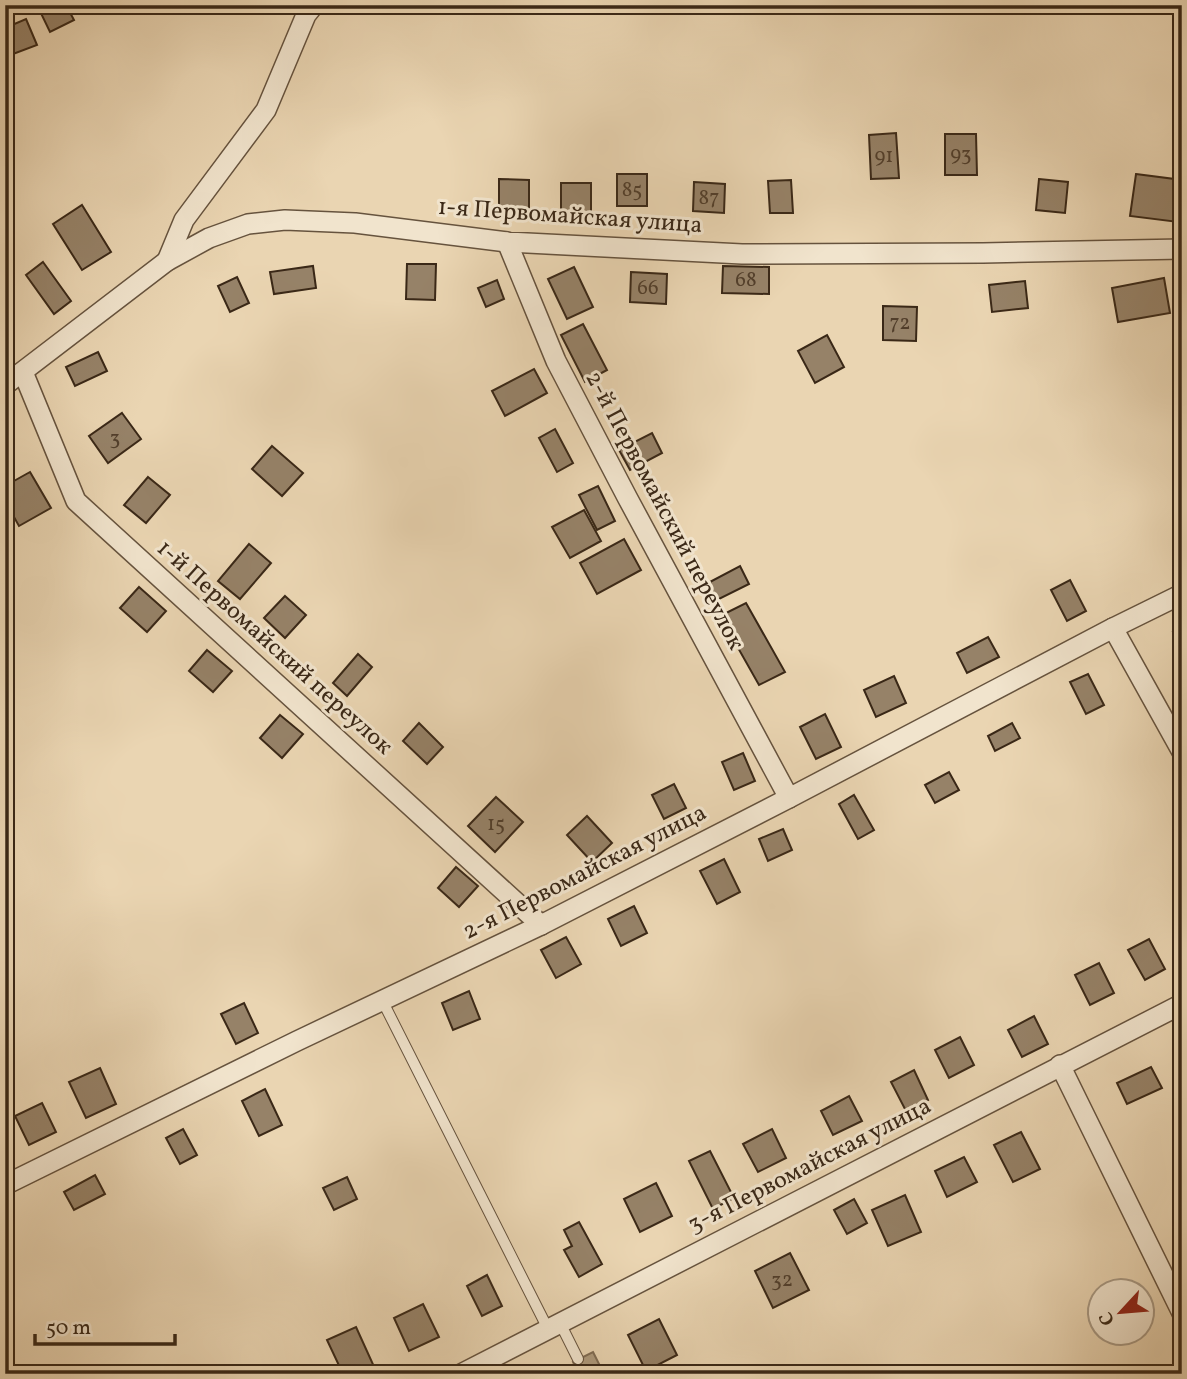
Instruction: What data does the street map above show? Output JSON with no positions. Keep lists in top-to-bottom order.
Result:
{
  "streets": {
    "street": [
      "1-я Первомайская улица",
      "2-й Первомайский переулок",
      "1-й Первомайский переулок",
      "2-я Первомайская улица",
      "3-я Первомайская улица"
    ]
  },
  "crossings": [
    ["1-я Первомайская улица", "2-й Первомайский переулок"],
    ["1-я Первомайская улица", "1-й Первомайский переулок"],
    ["2-й Первомайский переулок", "2-я Первомайская улица"],
    ["1-й Первомайский переулок", "2-я Первомайская улица"]
  ],
  "house_numbers": [
    "93",
    "91",
    "85",
    "87",
    "68",
    "66",
    "72",
    "3",
    "15",
    "32"
  ],
  "scale_bar": "50 m",
  "north": "bottom left"
}
